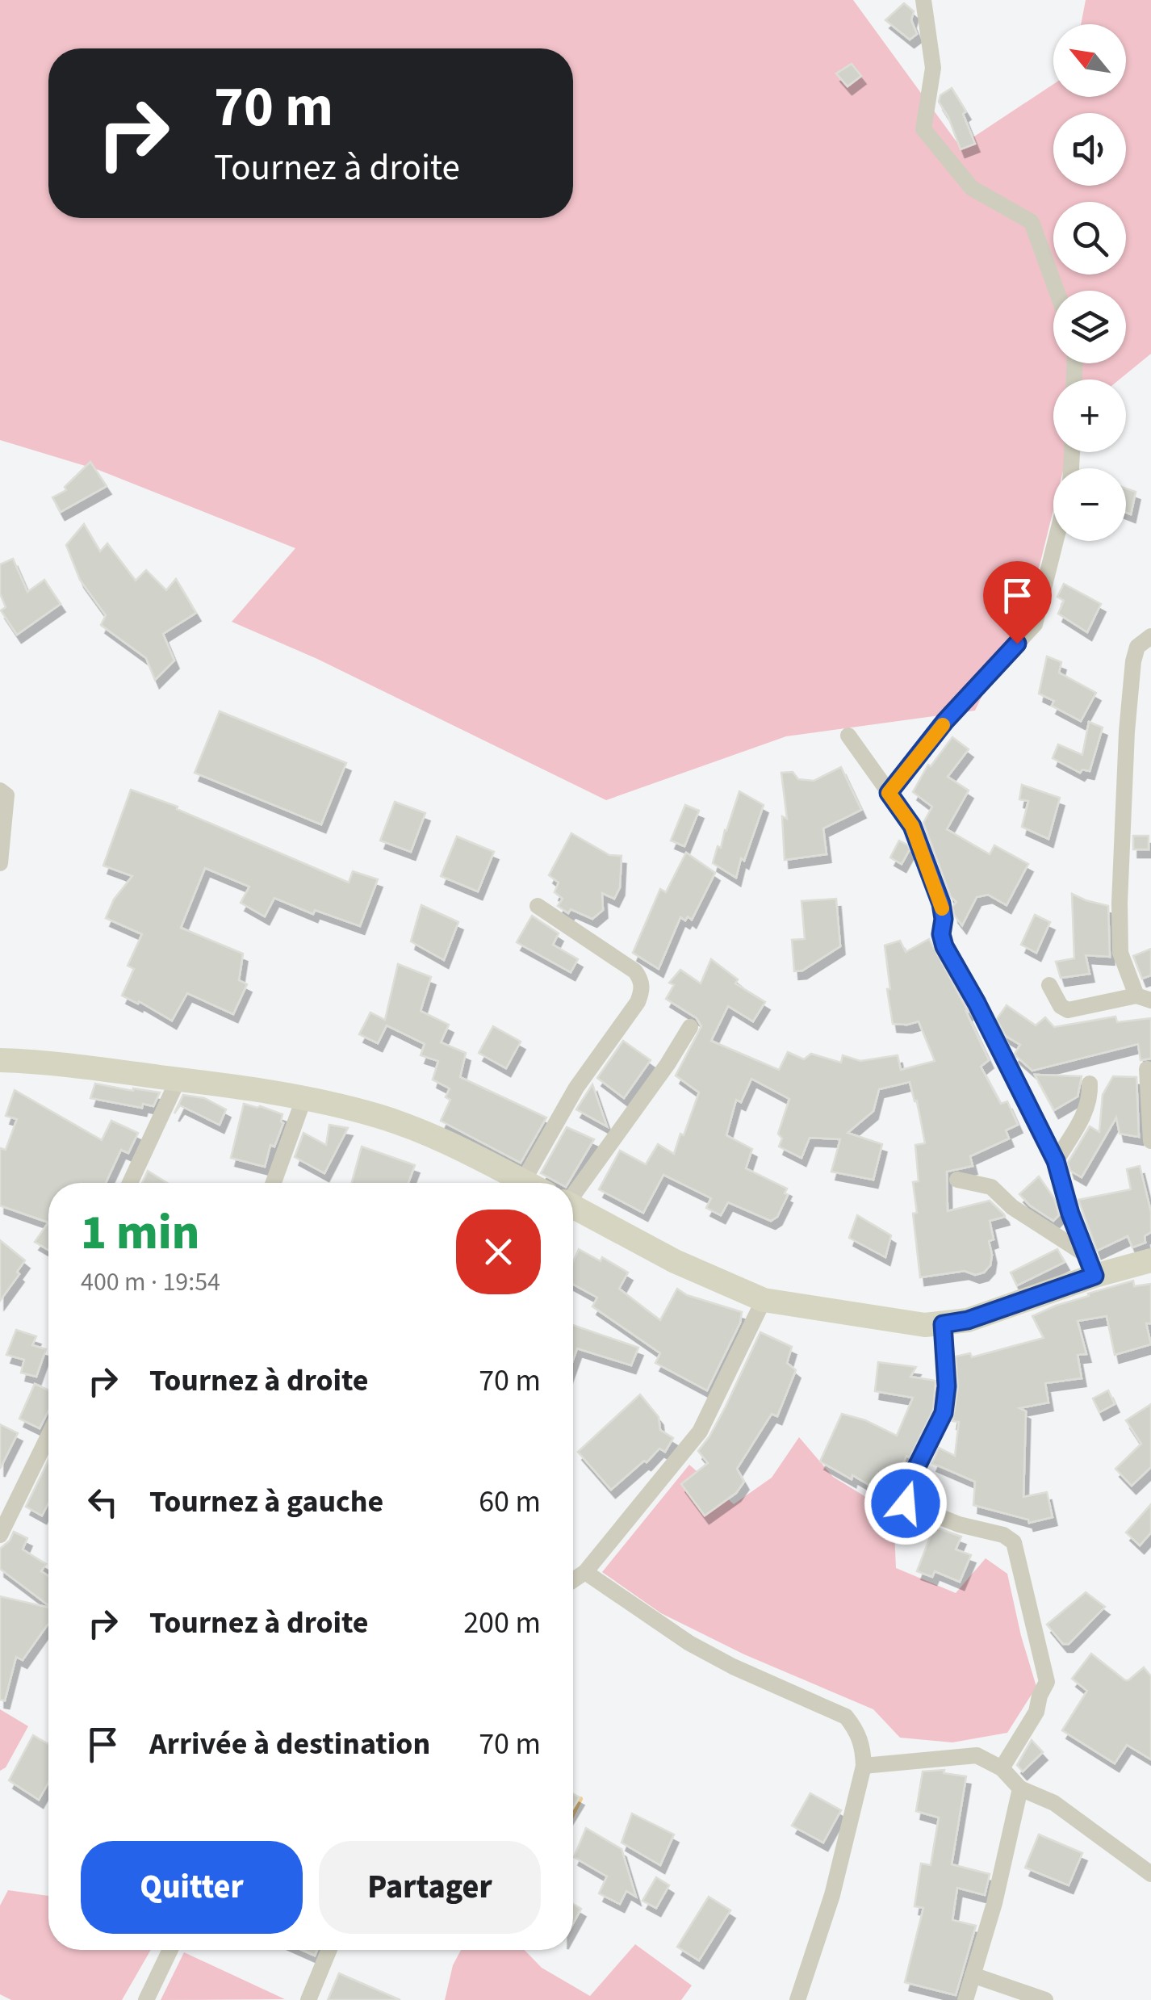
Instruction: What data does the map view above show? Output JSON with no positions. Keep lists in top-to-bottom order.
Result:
{
  "north": "top left",
  "page": {
    "map_buttons": ["+", "−"],
    "turn": ["70 m", "Tournez à droite"],
    "heading": ["1 min", "400 m · 19:54"],
    "list": [
      {
        "name": "Tournez à droite",
        "value": "70 m"
      },
      {
        "name": "Tournez à gauche",
        "value": "60 m"
      },
      {
        "name": "Tournez à droite",
        "value": "200 m"
      },
      {
        "name": "Arrivée à destination",
        "value": "70 m"
      }
    ],
    "buttons": ["Quitter", "Partager"]
  }
}
